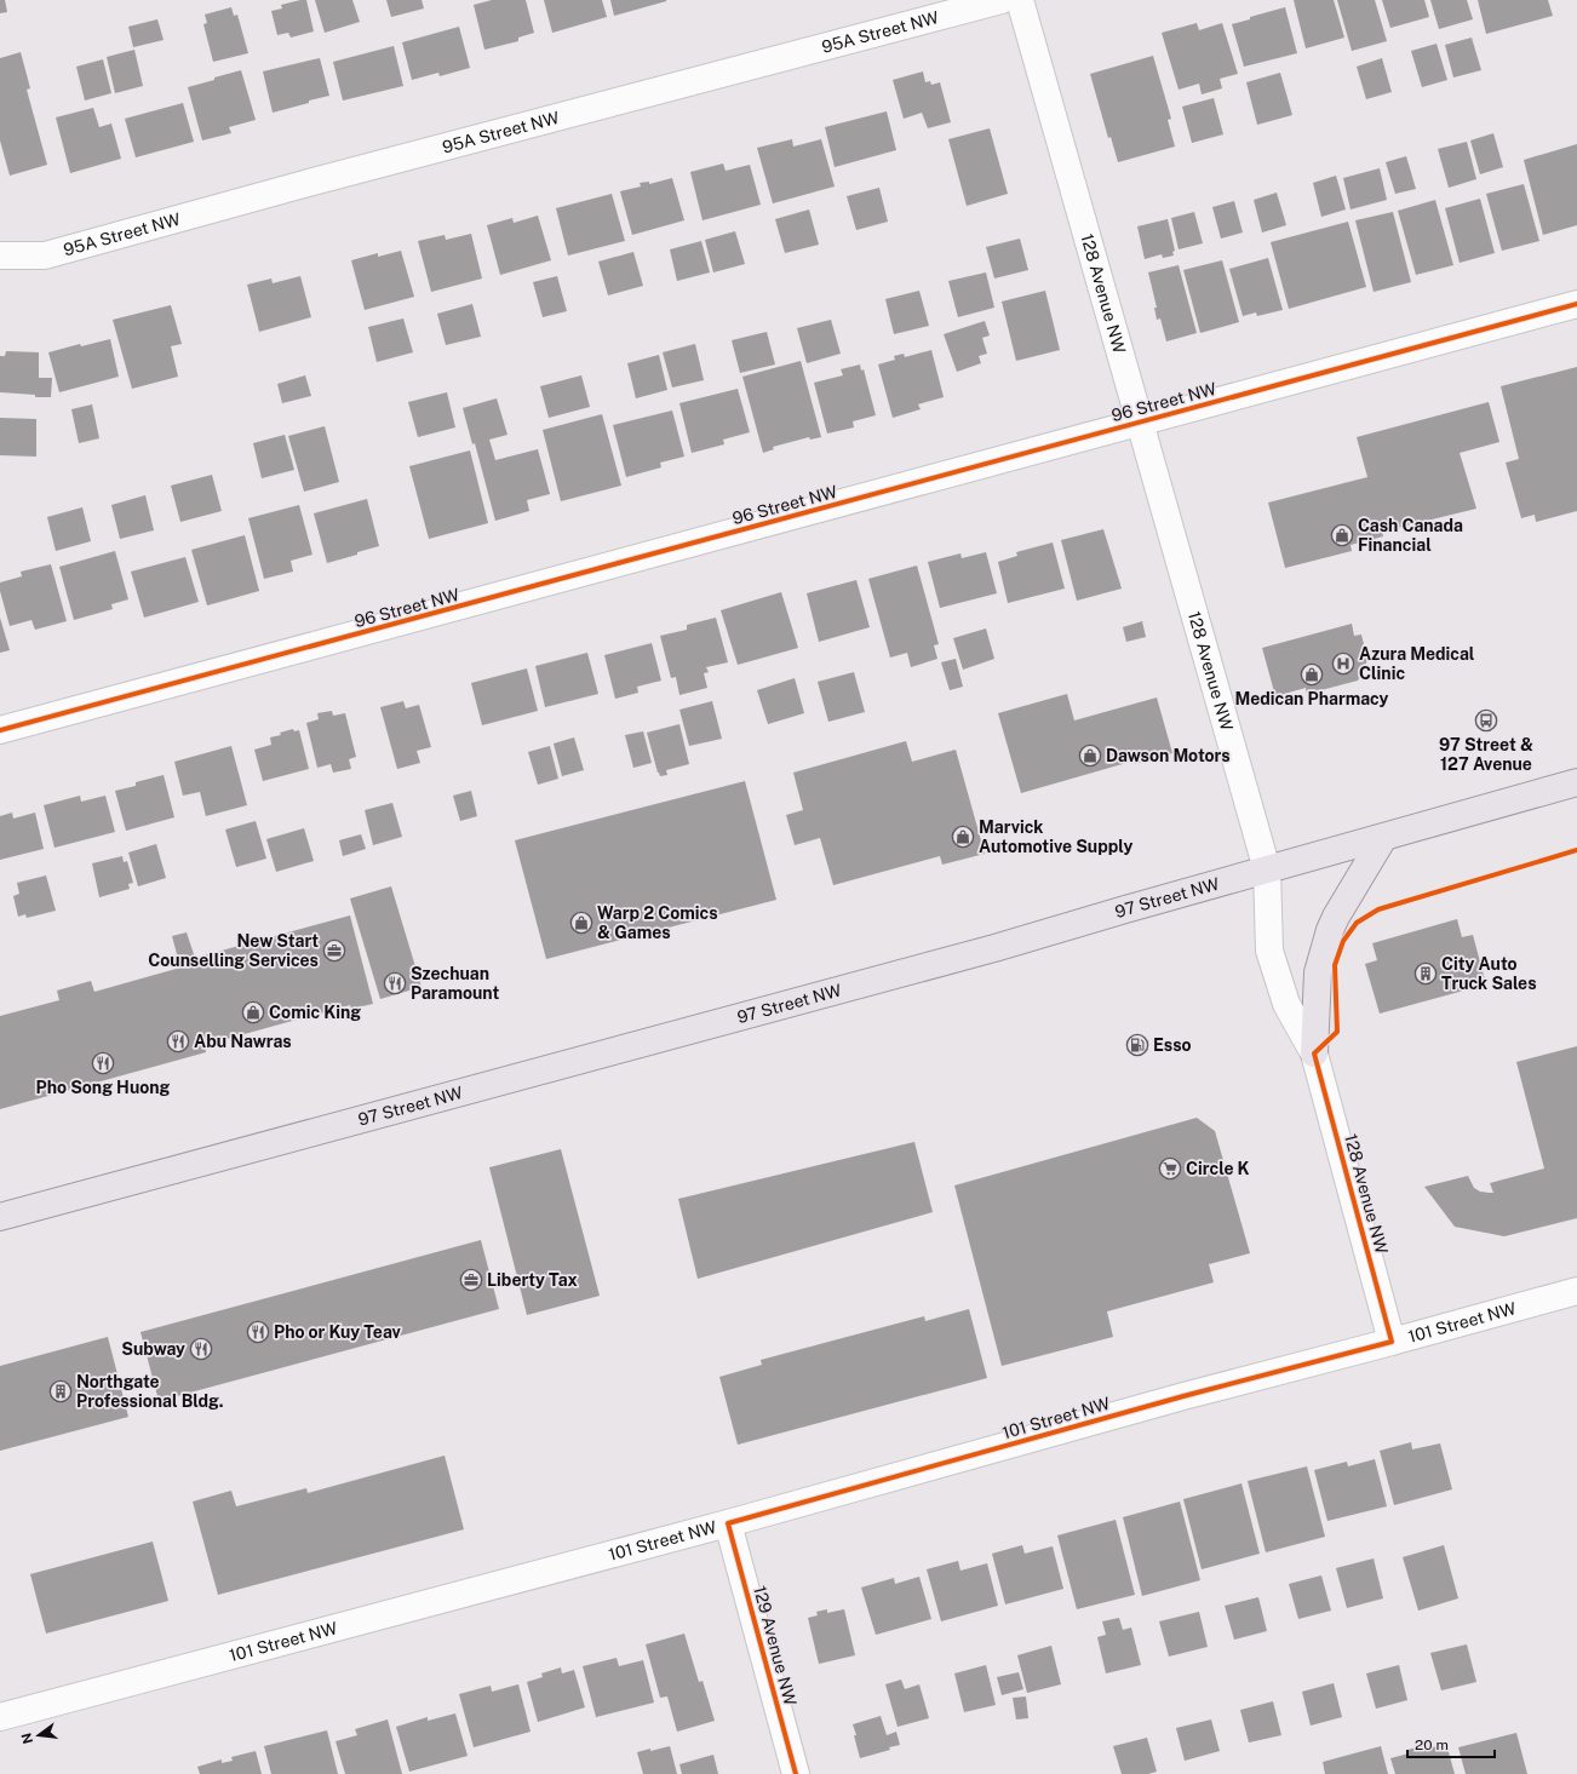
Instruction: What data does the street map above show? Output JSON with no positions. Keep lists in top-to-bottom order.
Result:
{
  "streets": {
    "main road": ["97 Street NW"],
    "street": [
      "95A Street NW",
      "128 Avenue NW",
      "96 Street NW",
      "101 Street NW",
      "129 Avenue NW"
    ]
  },
  "crossings": [
    ["128 Avenue NW", "96 Street NW"],
    ["128 Avenue NW", "97 Street NW"],
    ["128 Avenue NW", "101 Street NW"],
    ["101 Street NW", "129 Avenue NW"]
  ],
  "places": {
    "shop": [
      "Cash Canada Financial",
      "Medican Pharmacy",
      "Dawson Motors",
      "Marvick Automotive Supply",
      "Warp 2 Comics & Games",
      "Comic King"
    ],
    "hospital": ["Azura Medical Clinic"],
    "bus stop": ["97 Street & 127 Avenue"],
    "office": ["New Start Counselling Services", "Liberty Tax"],
    "building": ["City Auto Truck Sales", "Northgate Professional Bldg."],
    "restaurant": [
      "Szechuan Paramount",
      "Abu Nawras",
      "Pho Song Huong",
      "Pho or Kuy Teav",
      "Subway"
    ],
    "fuel station": ["Esso"],
    "supermarket": ["Circle K"]
  },
  "scale_bar": "20 m",
  "north": "left"
}
